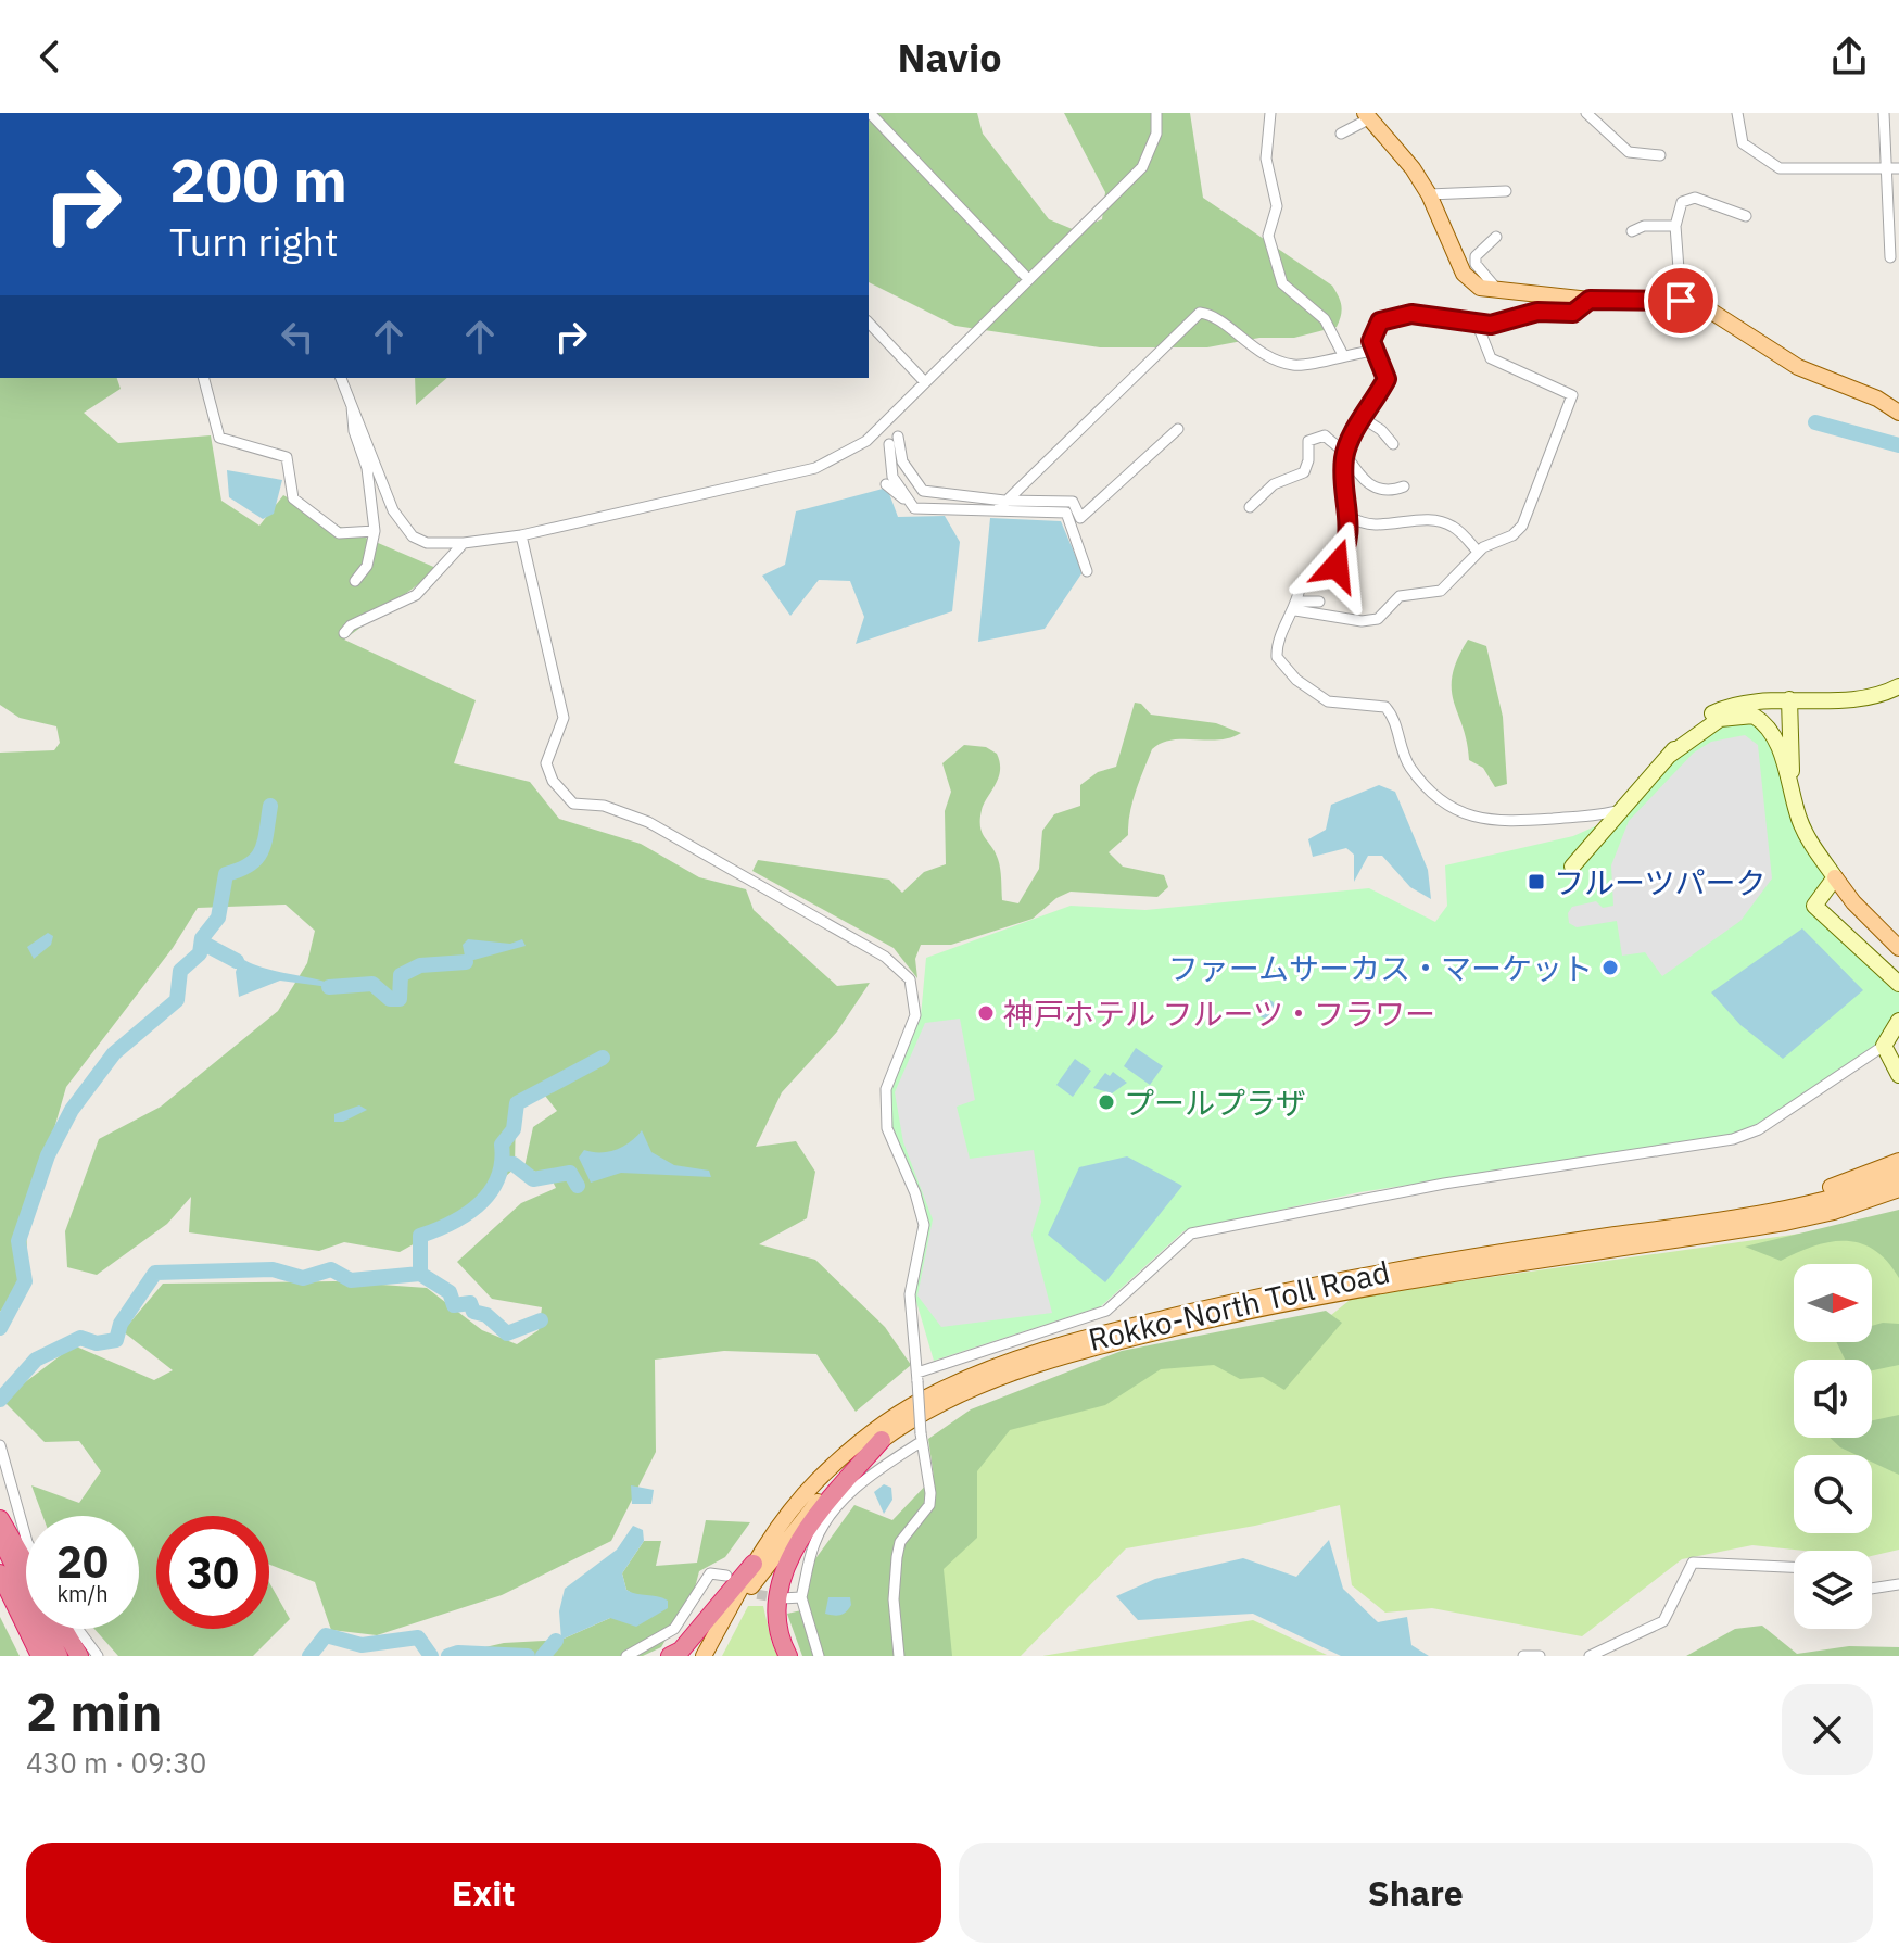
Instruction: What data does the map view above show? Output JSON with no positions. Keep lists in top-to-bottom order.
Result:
{
  "streets": {
    "main road": ["Rokko-North Toll Road"]
  },
  "places": {
    "transit": ["フルーツパーク"],
    "other": ["ファームサーカス・マーケット", "神戸ホテル フルーツ・フラワー", "プールプラザ"]
  },
  "north": "right",
  "page": {
    "header": "Navio",
    "turn": ["200 m", "Turn right"],
    "speed": "20 km/h",
    "limit": "30",
    "heading": ["2 min", "430 m · 09:30"],
    "buttons": ["Exit", "Share"]
  }
}
